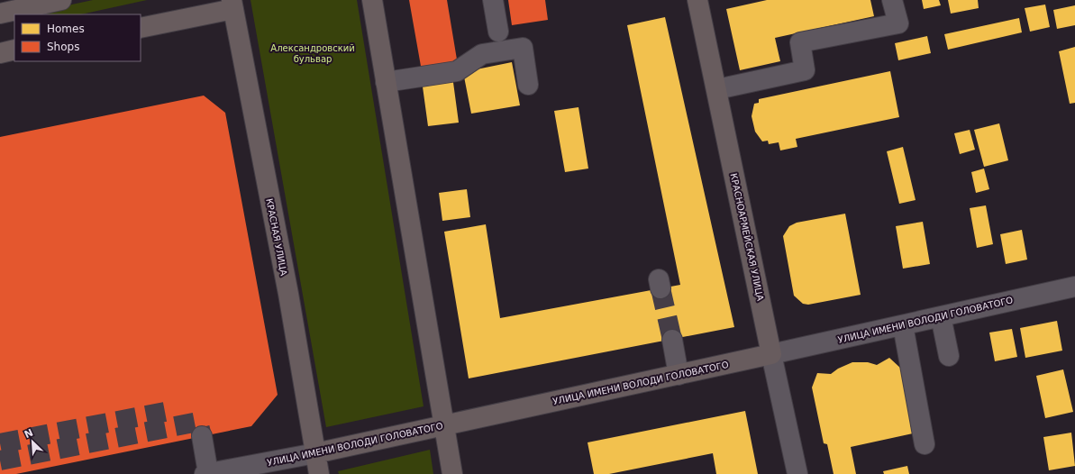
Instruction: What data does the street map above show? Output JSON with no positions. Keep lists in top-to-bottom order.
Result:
{
  "streets": {
    "main road": ["КРАСНАЯ УЛИЦА", "КРАСНОАРМЕЙСКАЯ УЛИЦА", "УЛИЦА ИМЕНИ ВОЛОДИ ГОЛОВАТОГО"]
  },
  "crossings": [
    ["КРАСНАЯ УЛИЦА", "УЛИЦА ИМЕНИ ВОЛОДИ ГОЛОВАТОГО"],
    ["КРАСНОАРМЕЙСКАЯ УЛИЦА", "УЛИЦА ИМЕНИ ВОЛОДИ ГОЛОВАТОГО"]
  ],
  "parks": ["Александровский бульвар"],
  "legend": ["Homes", "Shops"],
  "north": "top left"
}
